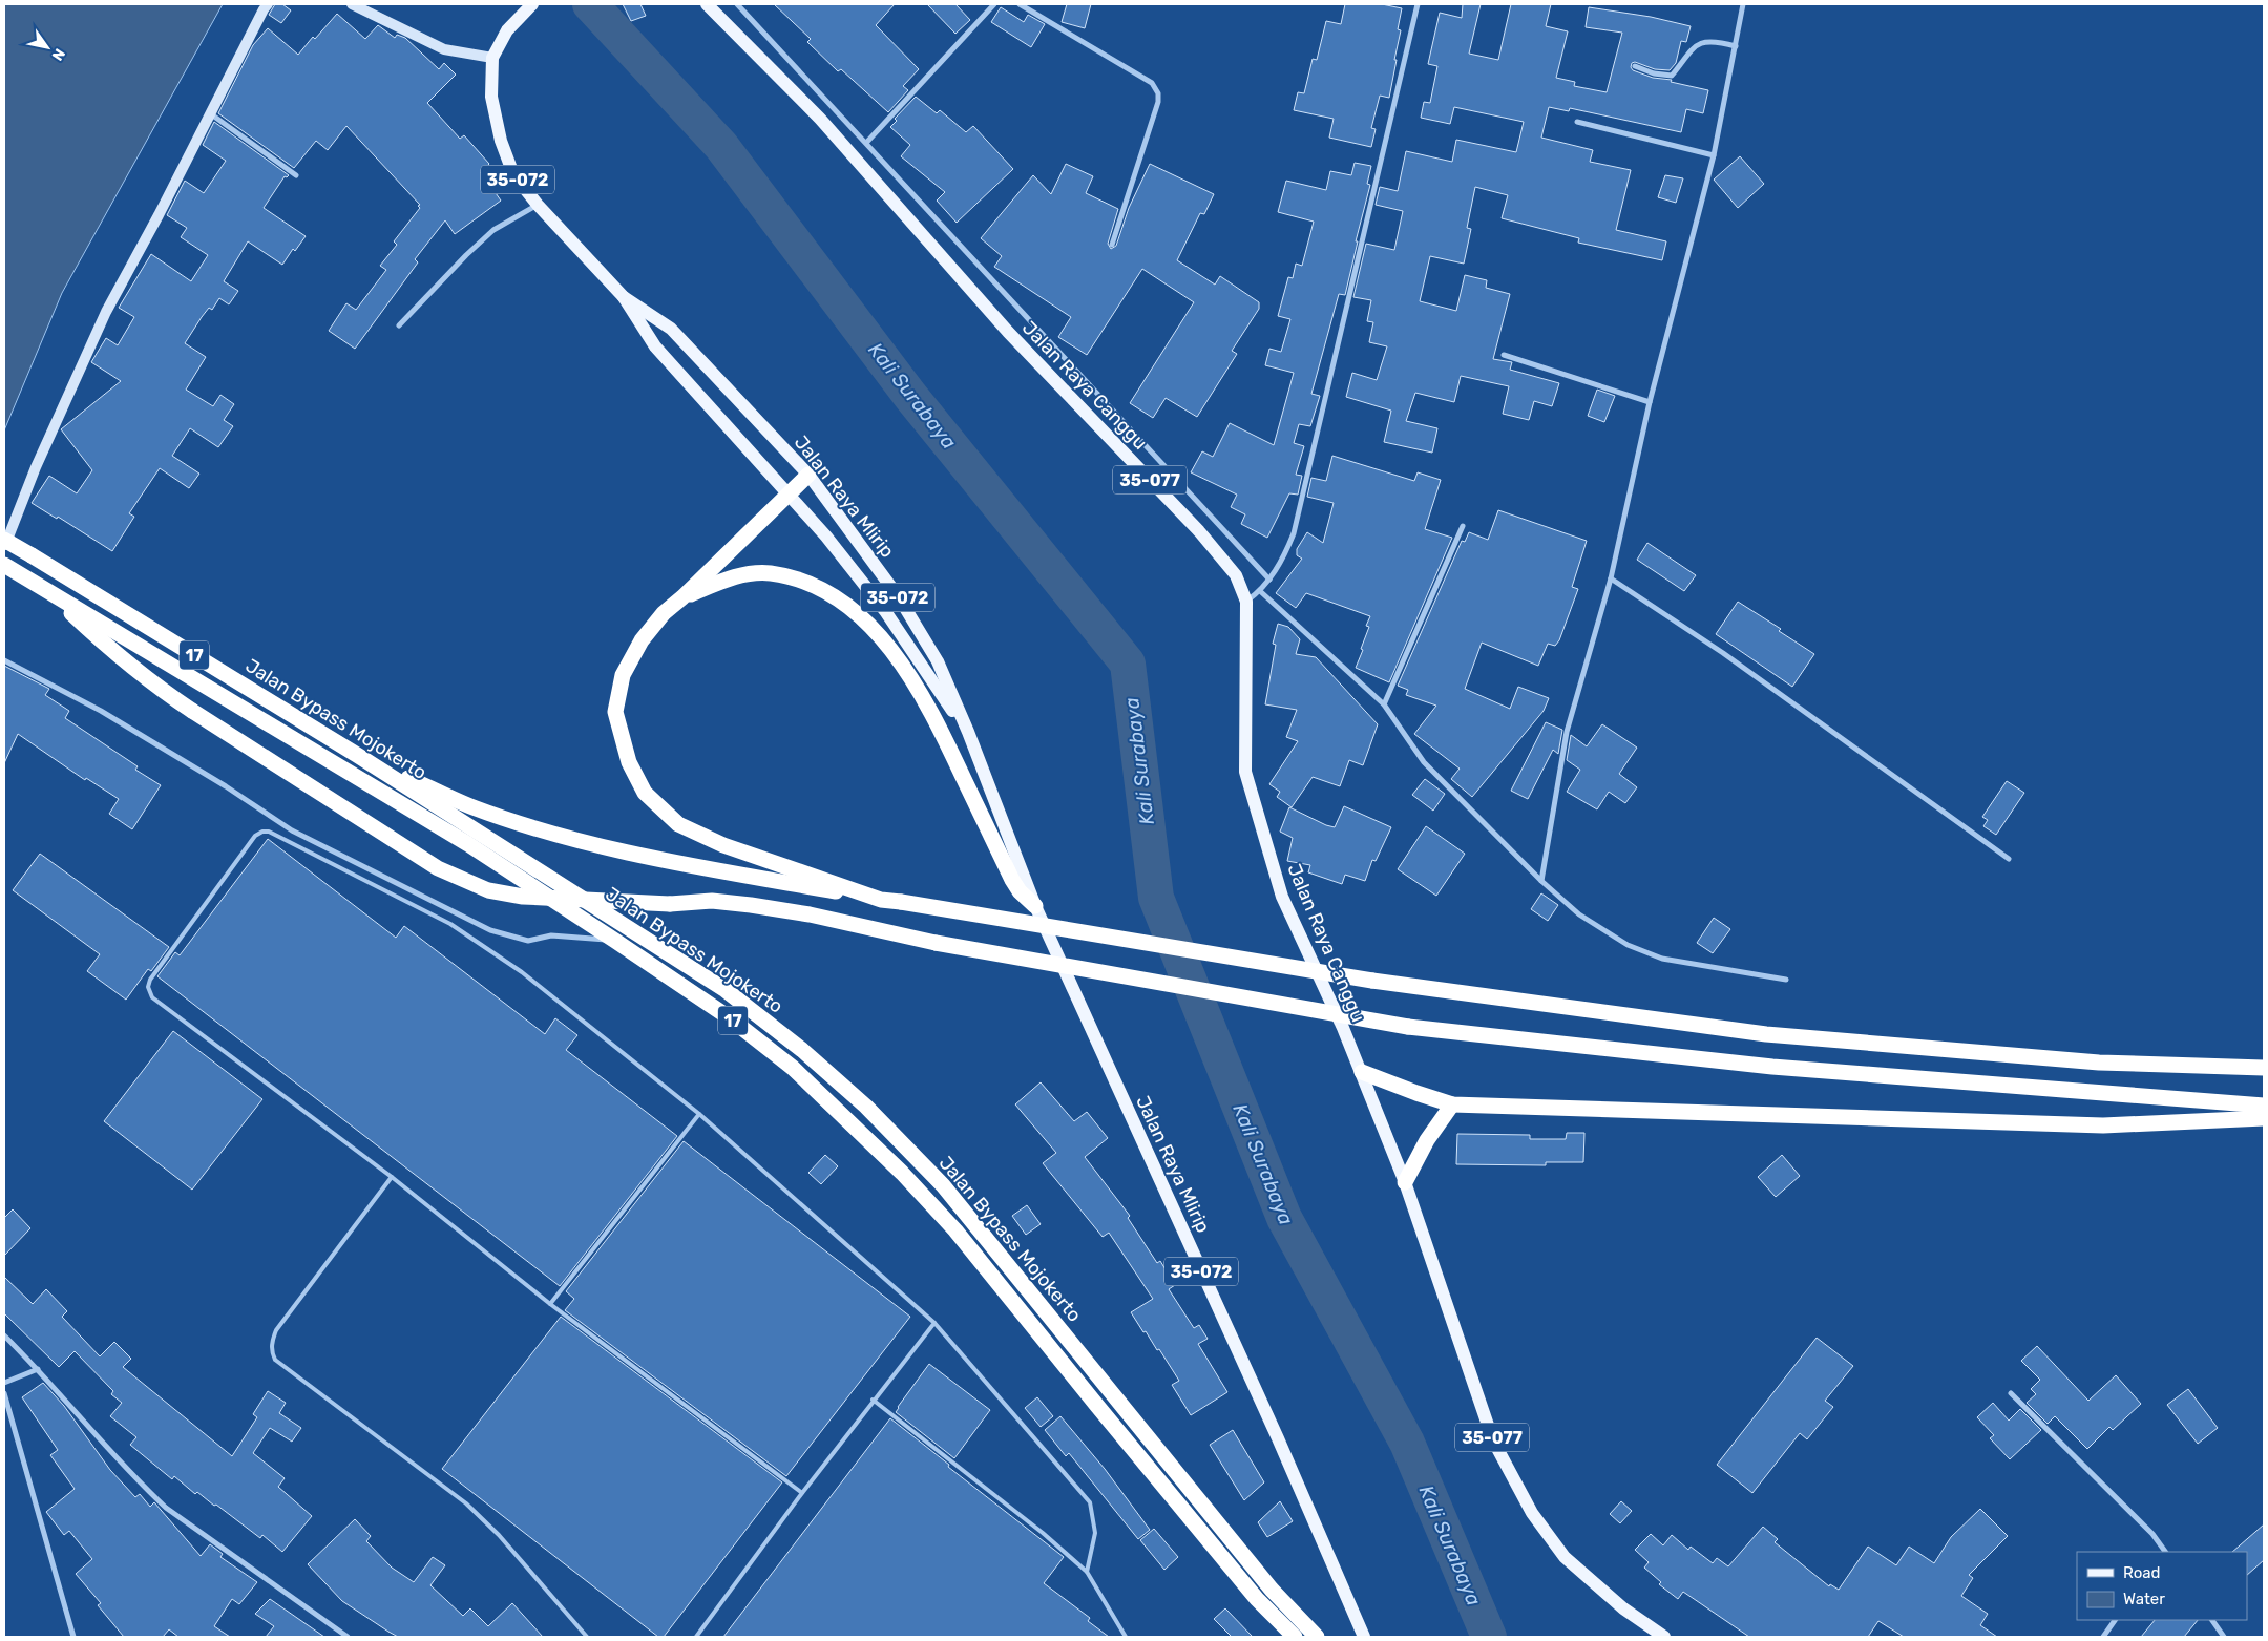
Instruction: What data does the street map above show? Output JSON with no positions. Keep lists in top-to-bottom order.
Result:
{
  "streets": {
    "highway": ["17", "Jalan Bypass Mojokerto"],
    "main road": [
      "35-072",
      "Jalan Raya Canggu",
      "35-077",
      "Jalan Raya Mlirip"
    ]
  },
  "water": ["Kali Surabaya"],
  "legend": ["Road", "Water"],
  "north": "bottom right"
}
